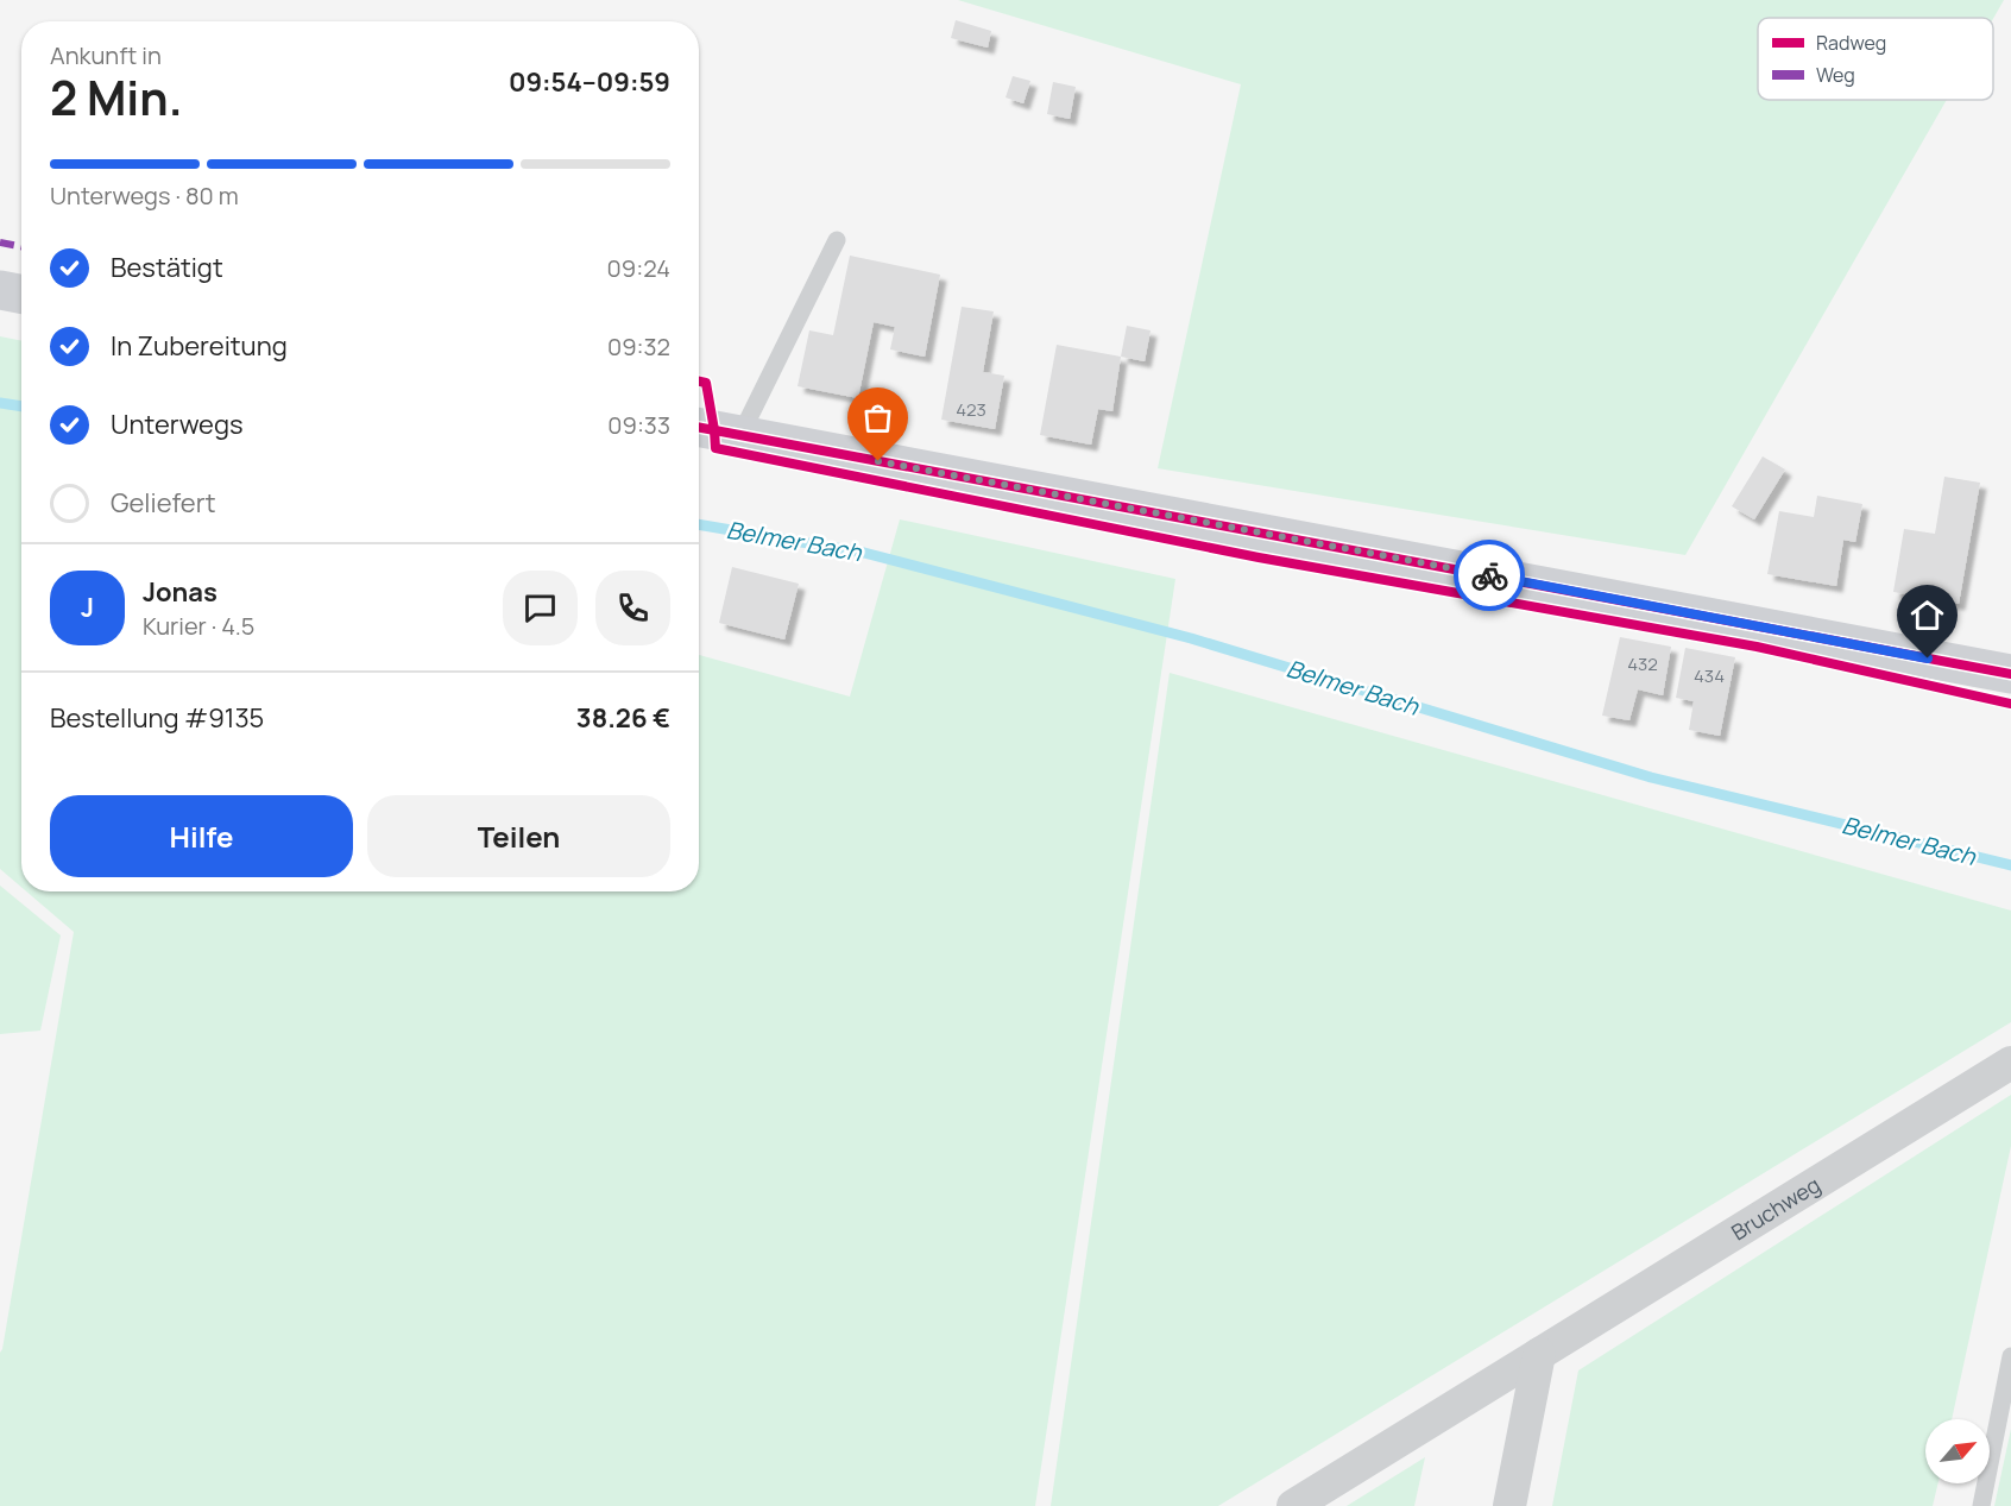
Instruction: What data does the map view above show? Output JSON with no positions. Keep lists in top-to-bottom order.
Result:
{
  "streets": {
    "street": ["Bruchweg"]
  },
  "water": ["Belmer Bach"],
  "house_numbers": ["423", "432", "434"],
  "legend": ["Radweg", "Weg"],
  "north": "top right",
  "page": {
    "heading": ["2 Min.", "Ankunft in", "09:54–09:59"],
    "panel": [
      "Jonas",
      "Kurier · 4.5",
      "Bestellung #9135",
      "38.26 €"
    ],
    "bar": "Unterwegs · 80 m",
    "list": [
      ["Bestätigt", "09:24"],
      ["In Zubereitung", "09:32"],
      ["Unterwegs", "09:33"],
      "Geliefert"
    ],
    "round": "J",
    "buttons": ["Hilfe", "Teilen"]
  }
}
